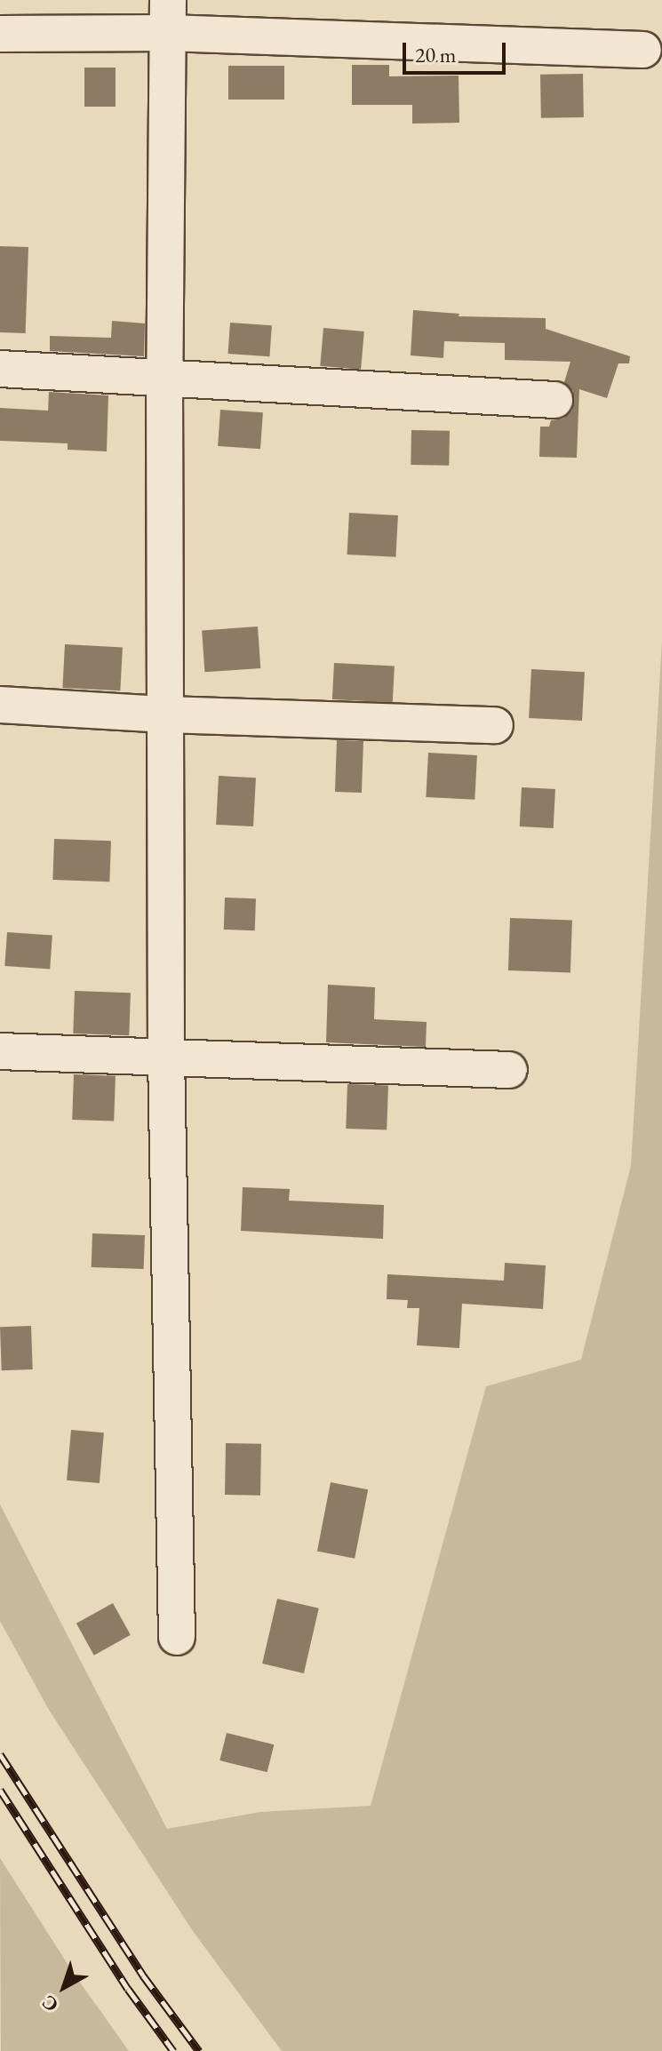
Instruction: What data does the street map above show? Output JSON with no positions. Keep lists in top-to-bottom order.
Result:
{
  "scale_bar": "20 m",
  "north": "bottom left"
}
